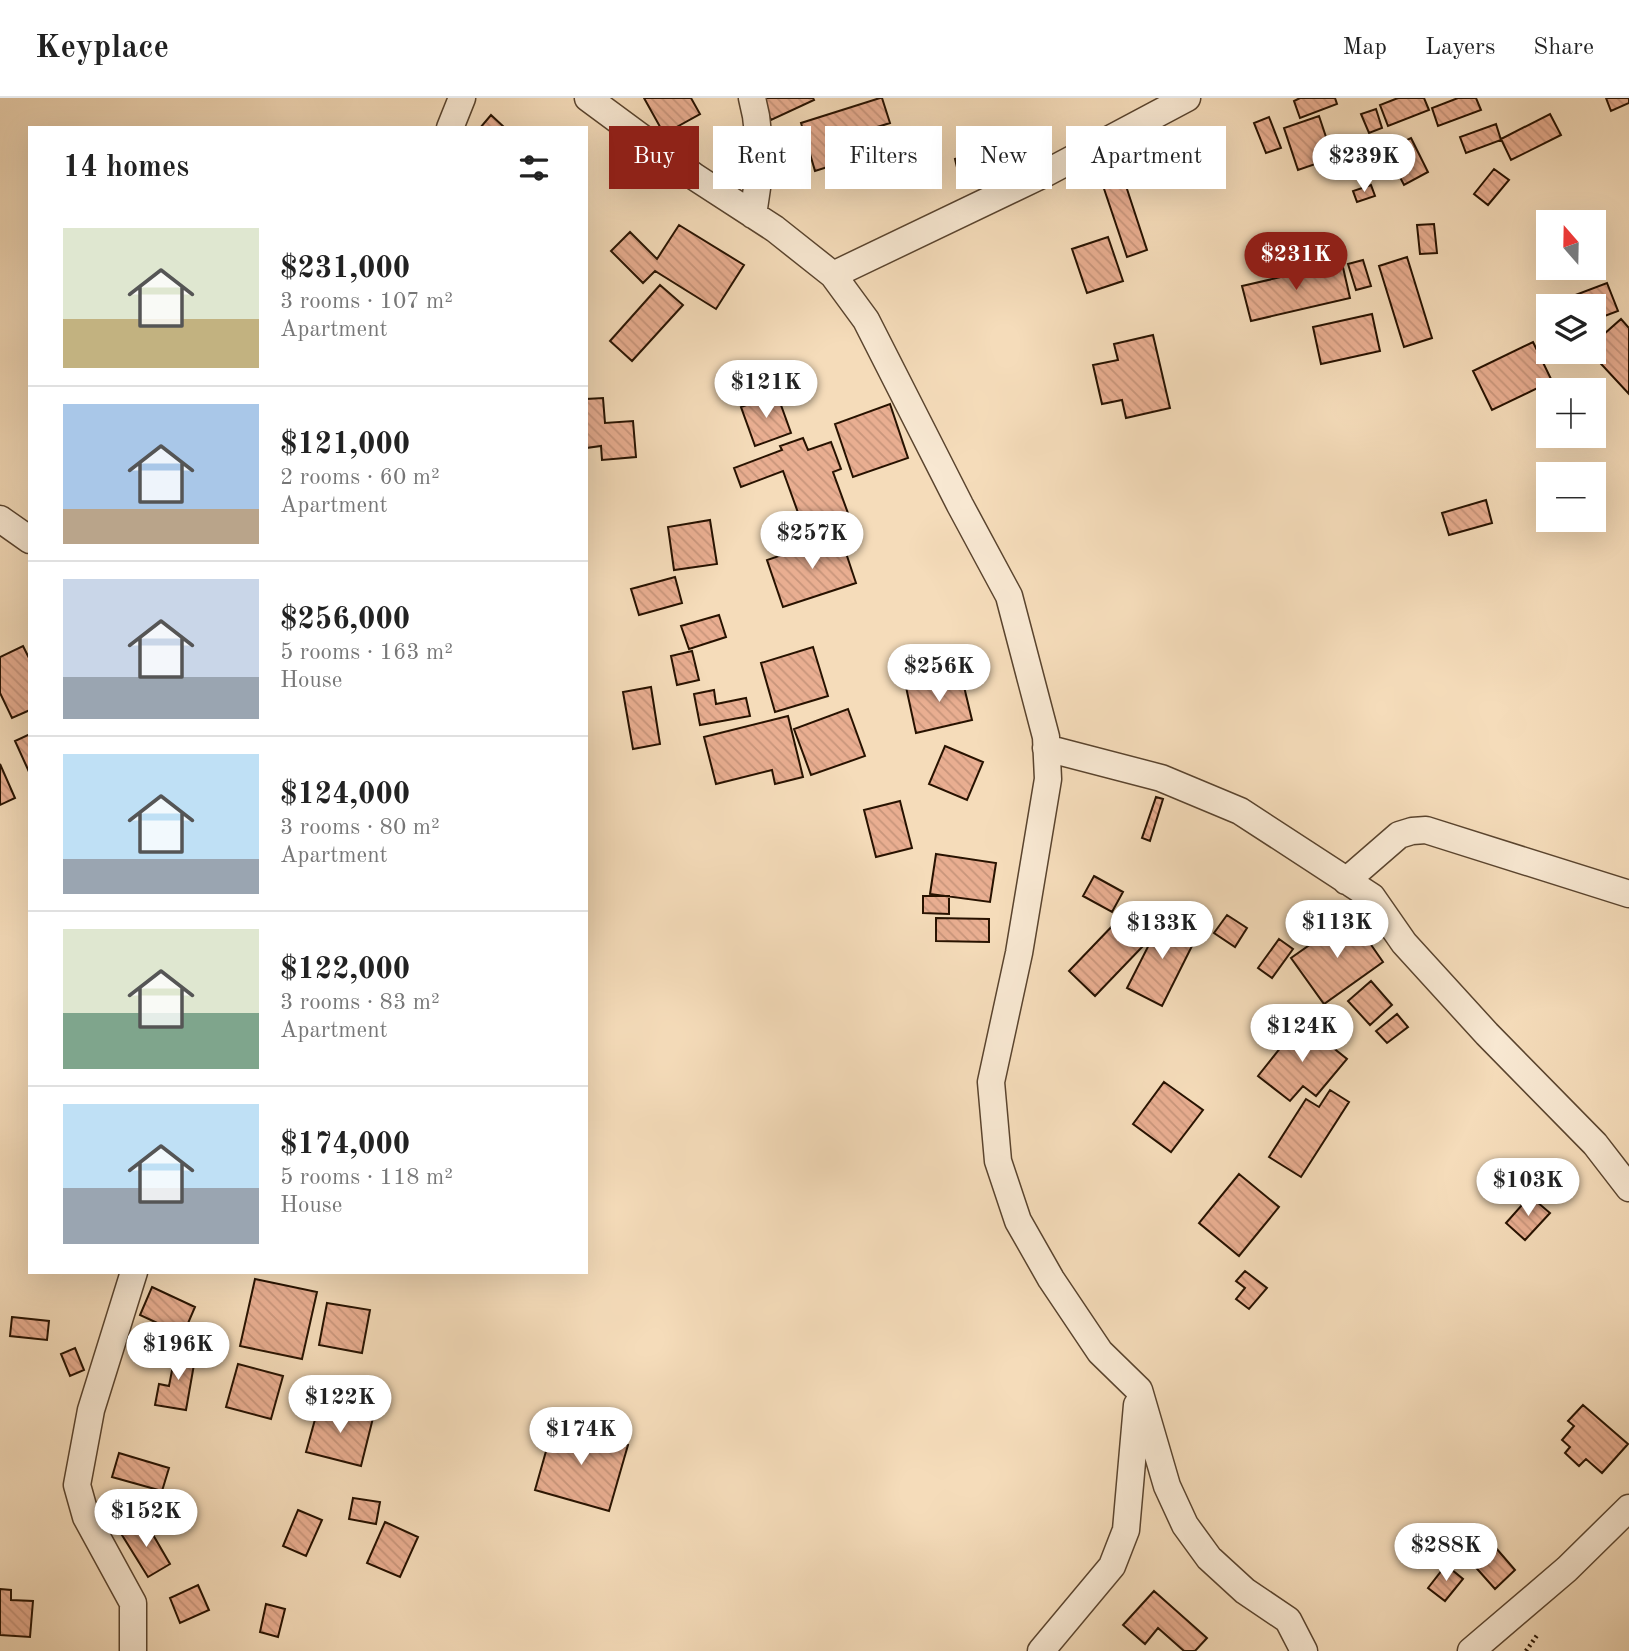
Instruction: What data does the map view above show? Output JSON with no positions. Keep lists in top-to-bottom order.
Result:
{
  "north": "top",
  "page": {
    "header": "Keyplace",
    "nav": ["Map", "Layers", "Share"],
    "chip": [
      "Buy",
      "Rent",
      "Filters",
      "New",
      "Apartment"
    ],
    "heading": "14 homes",
    "price": [
      "$239K",
      "$231K",
      "$121K",
      "$257K",
      "$256K",
      "$113K",
      "$133K",
      "$124K",
      "$103K",
      "$196K",
      "$122K",
      "$174K",
      "$152K",
      "$288K"
    ],
    "map_buttons": ["+", "−"],
    "list": [
      {
        "name": "$231,000",
        "note": "3 rooms · 107 m² · Apartment"
      },
      {
        "name": "$121,000",
        "note": "2 rooms · 60 m² · Apartment"
      },
      {
        "name": "$256,000",
        "note": "5 rooms · 163 m² · House"
      },
      {
        "name": "$124,000",
        "note": "3 rooms · 80 m² · Apartment"
      },
      {
        "name": "$122,000",
        "note": "3 rooms · 83 m² · Apartment"
      },
      {
        "name": "$174,000",
        "note": "5 rooms · 118 m² · House"
      }
    ]
  }
}
